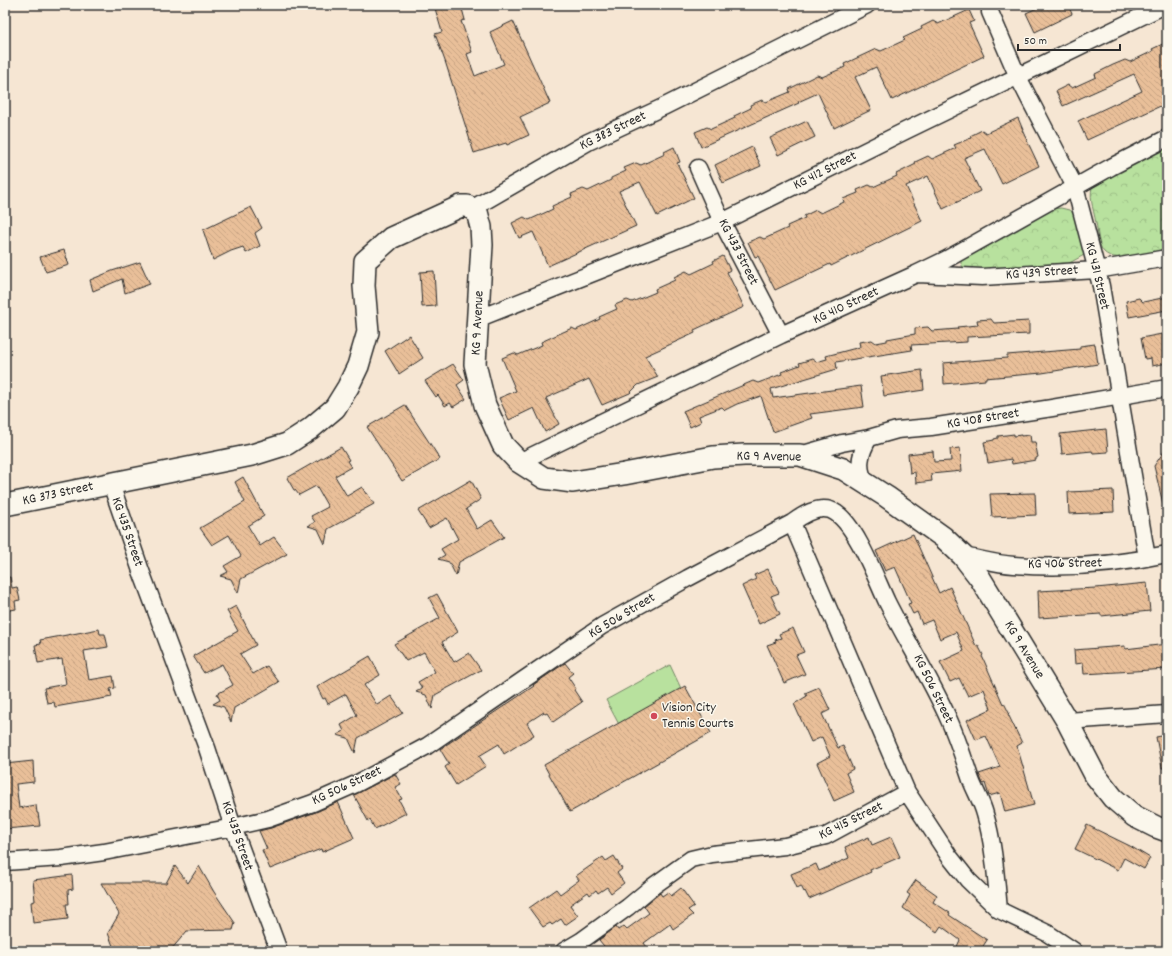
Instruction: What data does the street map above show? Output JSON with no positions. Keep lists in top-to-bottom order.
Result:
{
  "streets": {
    "main road": [
      "KG 383 Street",
      "KG 9 Avenue",
      "KG 373 Street",
      "KG 435 Street"
    ],
    "street": [
      "KG 412 Street",
      "KG 433 Street",
      "KG 439 Street",
      "KG 431 Street",
      "KG 410 Street",
      "KG 408 Street",
      "KG 406 Street",
      "KG 506 Street",
      "KG 415 Street"
    ]
  },
  "crossings": [
    ["KG 383 Street", "KG 9 Avenue"],
    ["KG 383 Street", "KG 435 Street"],
    ["KG 412 Street", "KG 433 Street"],
    ["KG 412 Street", "KG 431 Street"],
    ["KG 412 Street", "KG 9 Avenue"],
    ["KG 433 Street", "KG 410 Street"],
    ["KG 439 Street", "KG 431 Street"],
    ["KG 439 Street", "KG 410 Street"],
    ["KG 431 Street", "KG 410 Street"],
    ["KG 431 Street", "KG 408 Street"],
    ["KG 431 Street", "KG 406 Street"],
    ["KG 410 Street", "KG 9 Avenue"],
    ["KG 9 Avenue", "KG 408 Street"],
    ["KG 9 Avenue", "KG 406 Street"],
    ["KG 373 Street", "KG 435 Street"],
    ["KG 435 Street", "KG 506 Street"]
  ],
  "places": ["Vision City Tennis Courts"],
  "scale_bar": "50 m"
}
